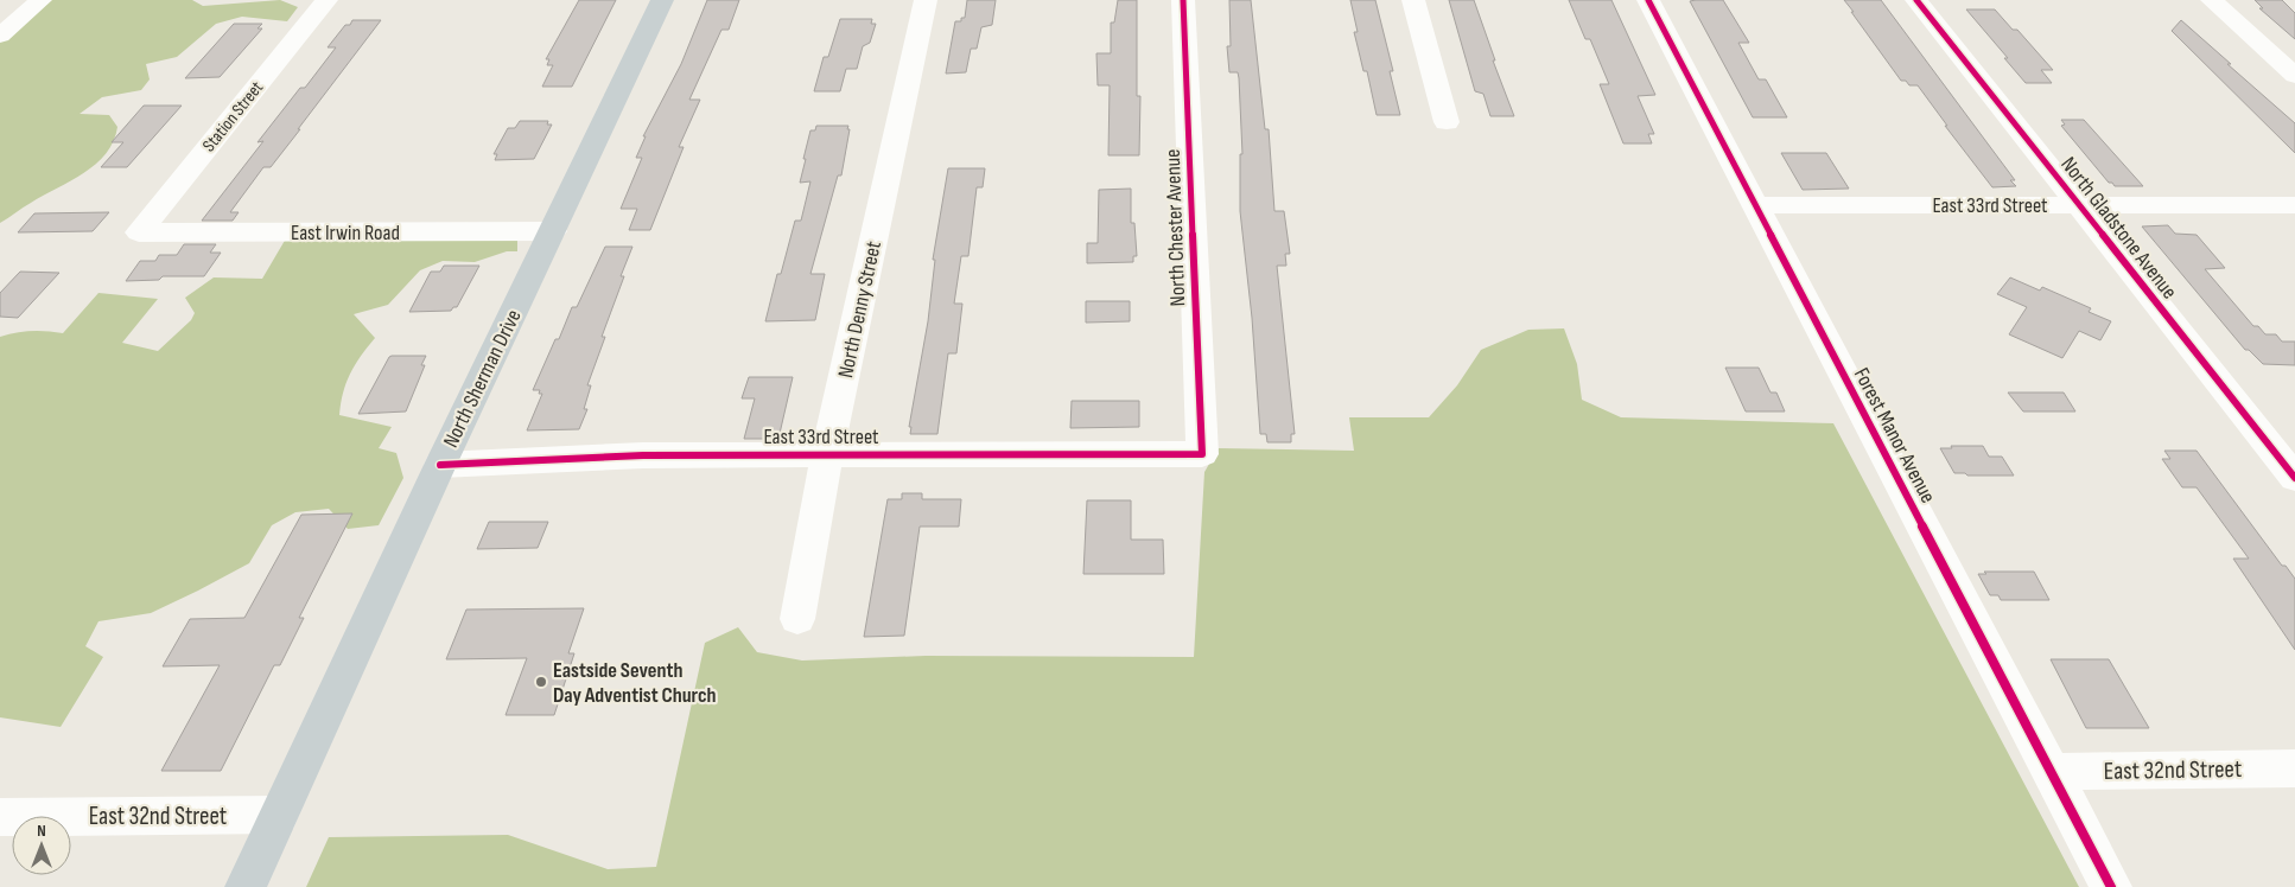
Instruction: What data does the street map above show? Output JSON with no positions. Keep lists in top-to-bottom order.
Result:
{
  "streets": {
    "main road": ["North Sherman Drive"],
    "street": [
      "Station Street",
      "East 33rd Street",
      "North Chester Avenue",
      "North Gladstone Avenue",
      "East Irwin Road",
      "North Denny Street",
      "Forest Manor Avenue",
      "East 32nd Street"
    ]
  },
  "crossings": [
    ["Station Street", "East Irwin Road"],
    ["East 33rd Street", "North Chester Avenue"],
    ["East 33rd Street", "North Gladstone Avenue"],
    ["East 33rd Street", "North Denny Street"],
    ["East 33rd Street", "North Sherman Drive"],
    ["East 33rd Street", "Forest Manor Avenue"],
    ["East Irwin Road", "North Sherman Drive"],
    ["North Sherman Drive", "East 32nd Street"],
    ["Forest Manor Avenue", "East 32nd Street"]
  ],
  "places": ["Eastside Seventh Day Adventist Church"],
  "north": "top"
}
